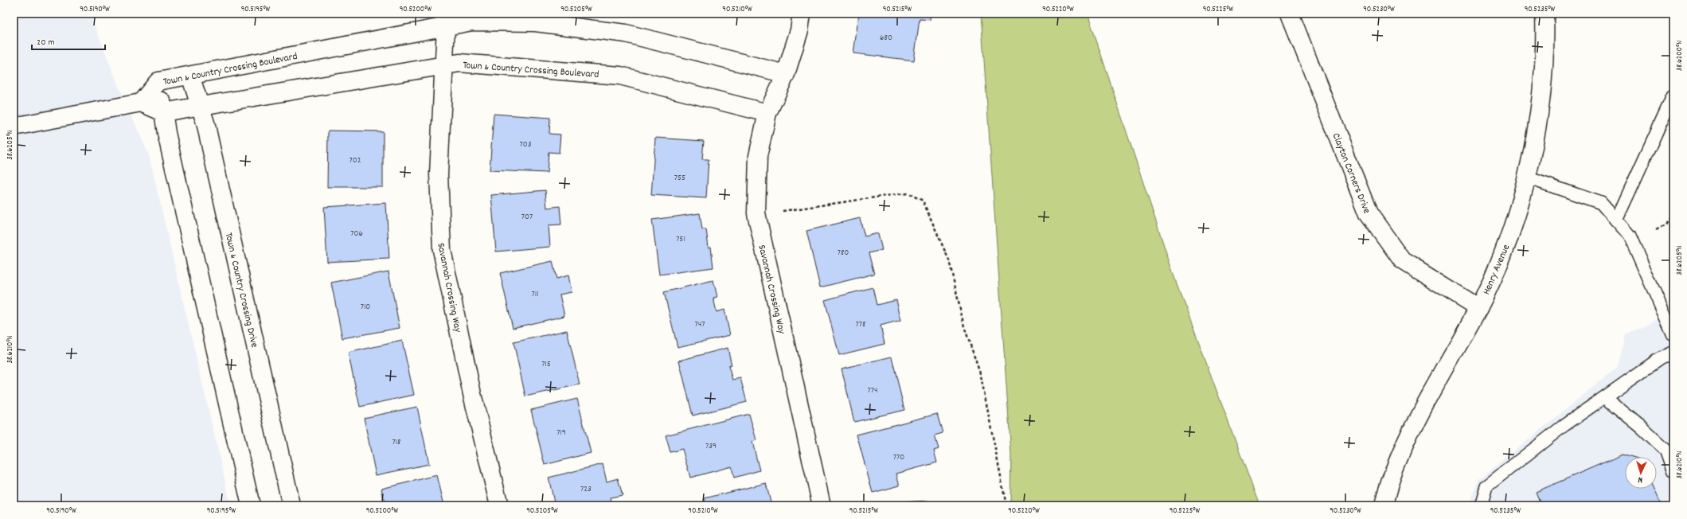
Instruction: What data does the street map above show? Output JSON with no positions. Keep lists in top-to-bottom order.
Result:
{
  "streets": {
    "street": [
      "Town & Country Crossing Boulevard",
      "Clayton Corners Drive",
      "Henry Avenue",
      "Savannah Crossing Way",
      "Town & Country Crossing Drive"
    ]
  },
  "crossings": [
    ["Town & Country Crossing Boulevard", "Savannah Crossing Way"],
    ["Town & Country Crossing Boulevard", "Town & Country Crossing Drive"],
    ["Clayton Corners Drive", "Henry Avenue"]
  ],
  "house_numbers": [
    "680",
    "703",
    "702",
    "755",
    "707",
    "706",
    "751",
    "780",
    "711",
    "710",
    "747",
    "778",
    "715",
    "774",
    "719",
    "718",
    "739",
    "770",
    "723"
  ],
  "scale_bar": "20 m",
  "north": "bottom",
  "coordinates": [
    "90.5190°W",
    "90.5195°W",
    "90.5200°W",
    "90.5205°W",
    "90.5210°W",
    "90.5215°W",
    "90.5220°W",
    "90.5225°W",
    "90.5230°W",
    "90.5235°W",
    "38.6200°N",
    "38.6205°N",
    "38.6210°N"
  ]
}
